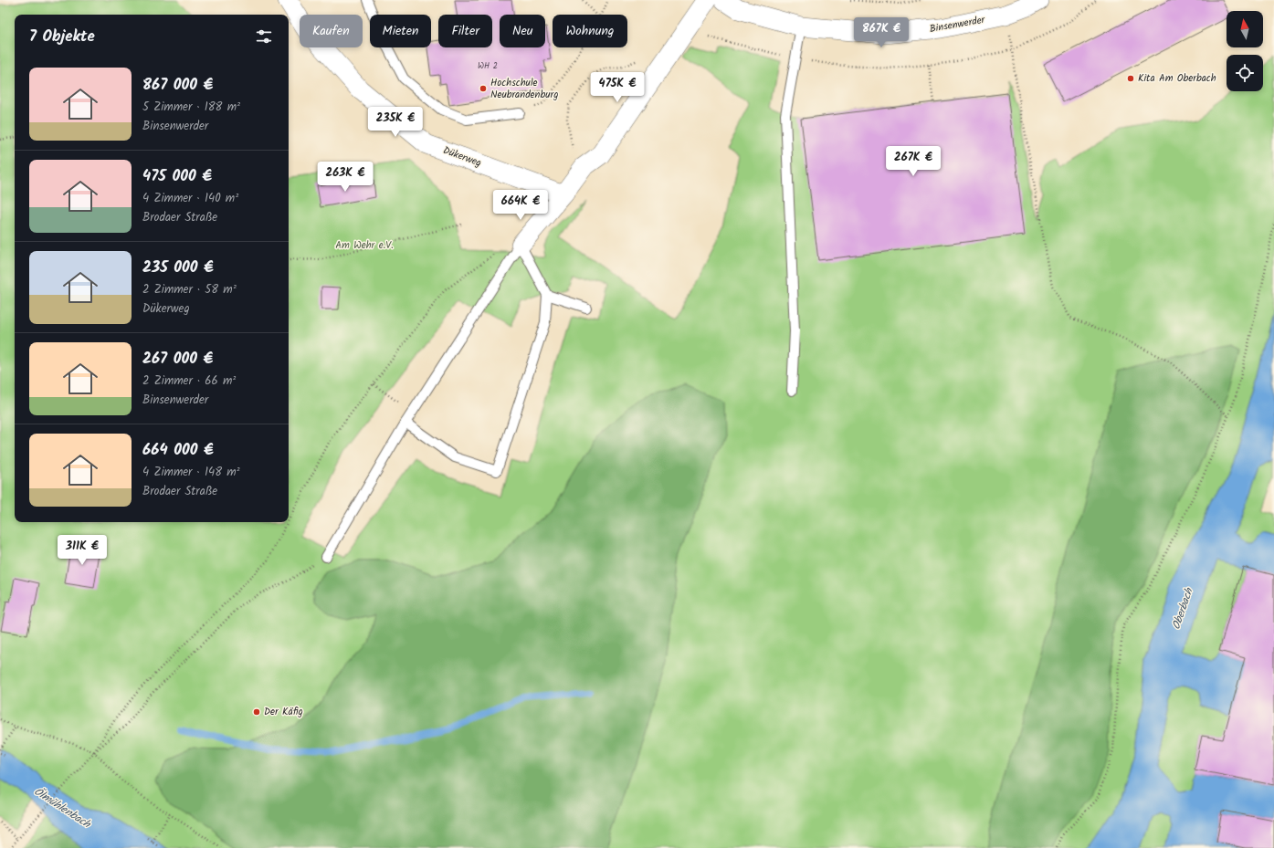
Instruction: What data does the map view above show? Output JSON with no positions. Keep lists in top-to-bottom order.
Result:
{
  "streets": {
    "street": ["Binsenwerder", "Dükerweg"]
  },
  "water": ["Oberbach", "Ölmühlenbach"],
  "parks": ["Am Wehr e.V."],
  "places": ["Kita Am Oberbach", "Hochschule Neubrandenburg", "Der Käfig"],
  "house_numbers": ["WH 2"],
  "north": "top",
  "page": {
    "chip": [
      "Kaufen",
      "Mieten",
      "Filter",
      "Neu",
      "Wohnung"
    ],
    "heading": "7 Objekte",
    "price": [
      "867K €",
      "475K €",
      "235K €",
      "267K €",
      "263K €",
      "664K €",
      "311K €"
    ],
    "list": [
      {
        "name": "867 000 €",
        "note": "5 Zimmer · 188 m² · Binsenwerder"
      },
      {
        "name": "475 000 €",
        "note": "4 Zimmer · 140 m² · Brodaer Straße"
      },
      {
        "name": "235 000 €",
        "note": "2 Zimmer · 58 m² · Dükerweg"
      },
      {
        "name": "267 000 €",
        "note": "2 Zimmer · 66 m² · Binsenwerder"
      },
      {
        "name": "664 000 €",
        "note": "4 Zimmer · 148 m² · Brodaer Straße"
      }
    ]
  }
}
